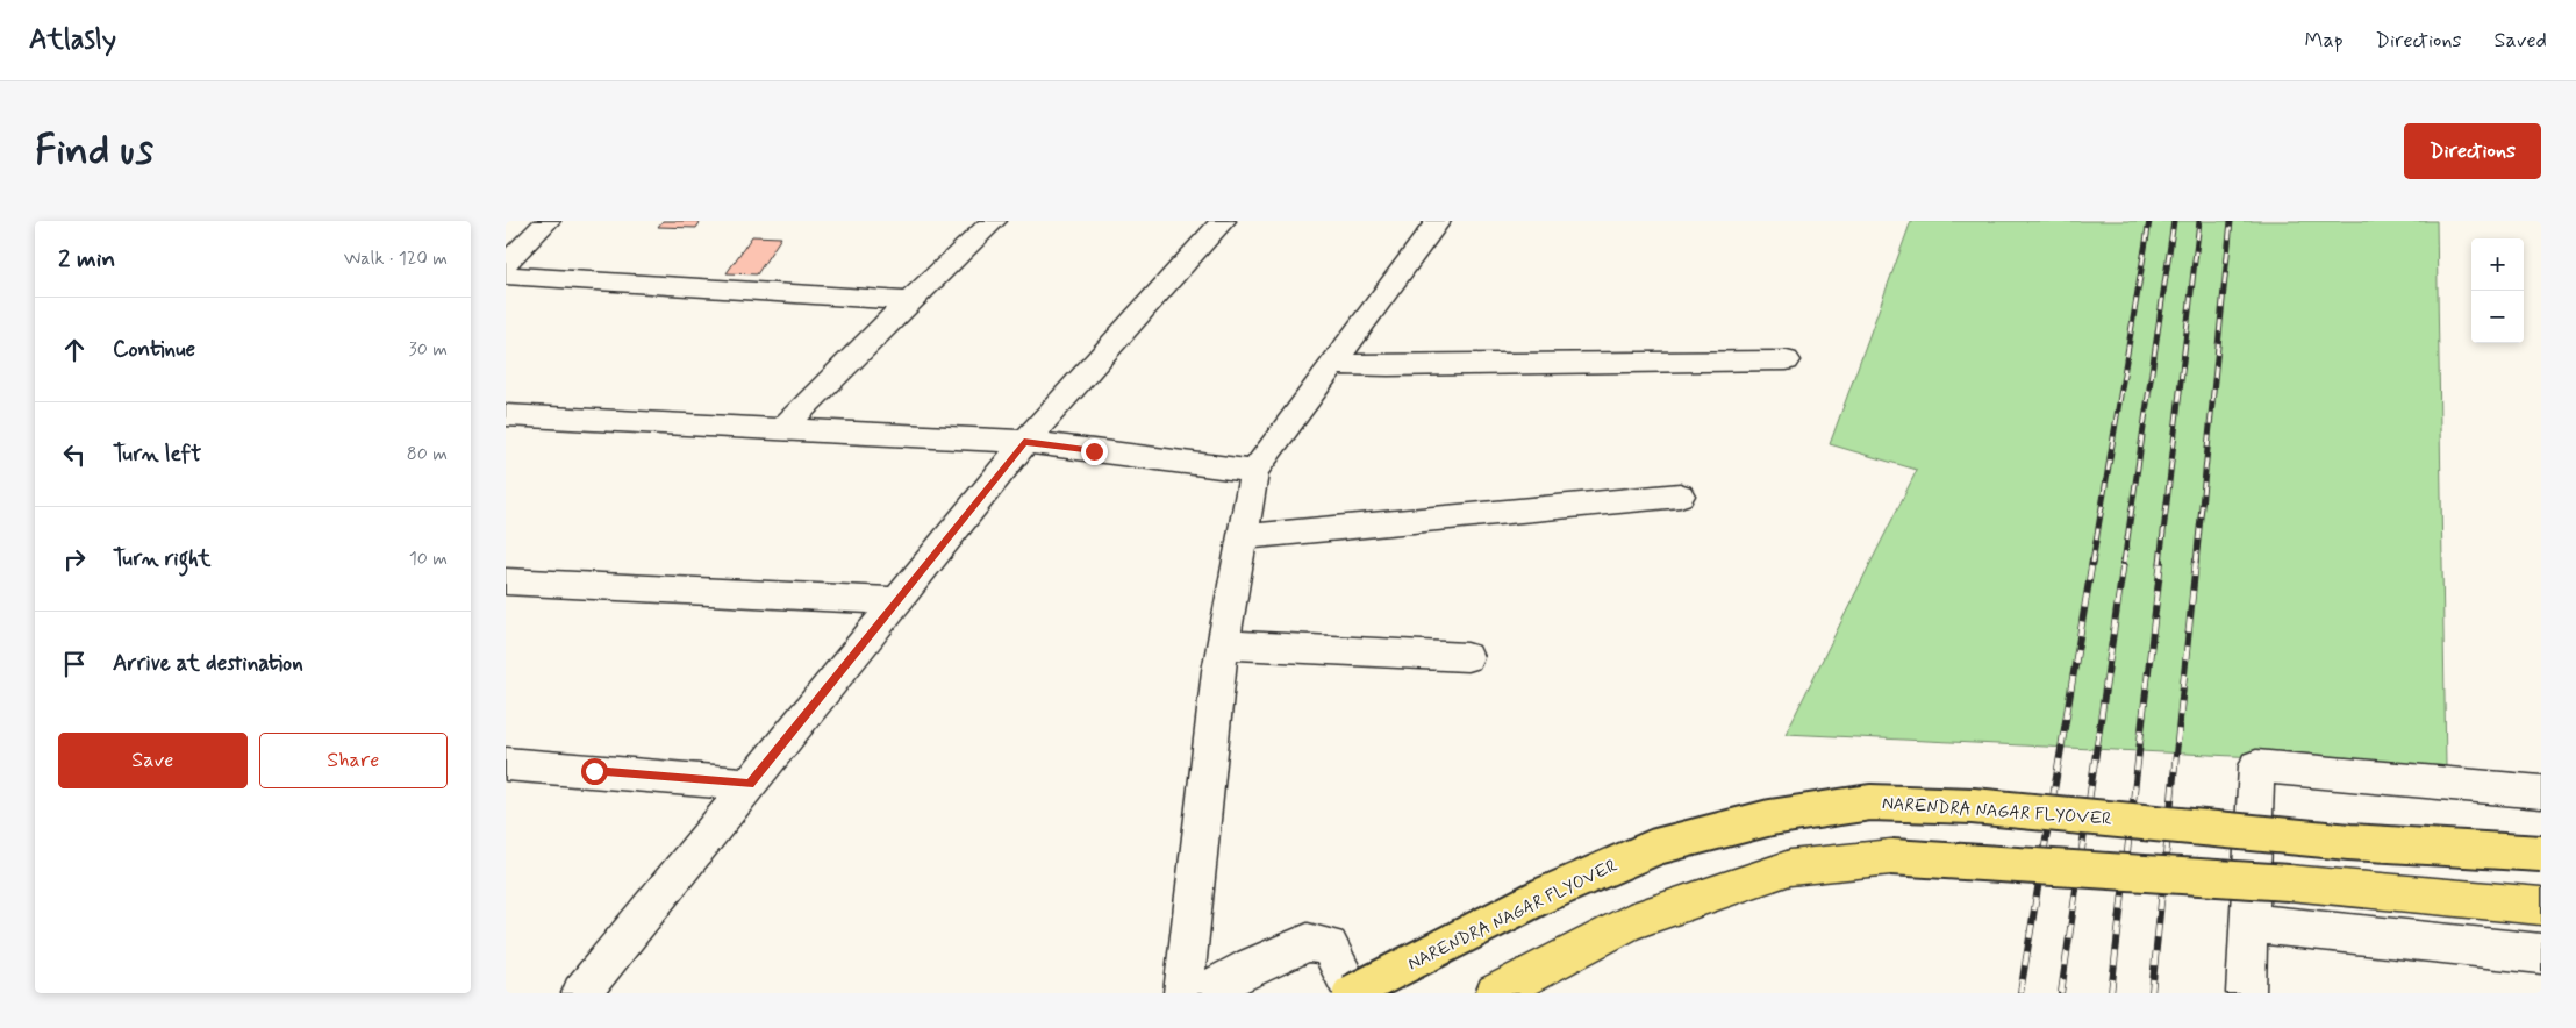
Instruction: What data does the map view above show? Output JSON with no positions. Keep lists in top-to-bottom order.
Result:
{
  "streets": {
    "main road": ["NARENDRA NAGAR FLYOVER"]
  },
  "page": {
    "header": "Atlasly",
    "nav": ["Map", "Directions", "Saved"],
    "buttons": [
      "Directions",
      ["Save", "Share"]
    ],
    "title": "Find us",
    "heading": ["2 min", "Walk · 120 m"],
    "map_buttons": ["+", "−"],
    "list": [
      ["Continue", "30 m"],
      ["Turn left", "80 m"],
      ["Turn right", "10 m"],
      "Arrive at destination"
    ]
  }
}
